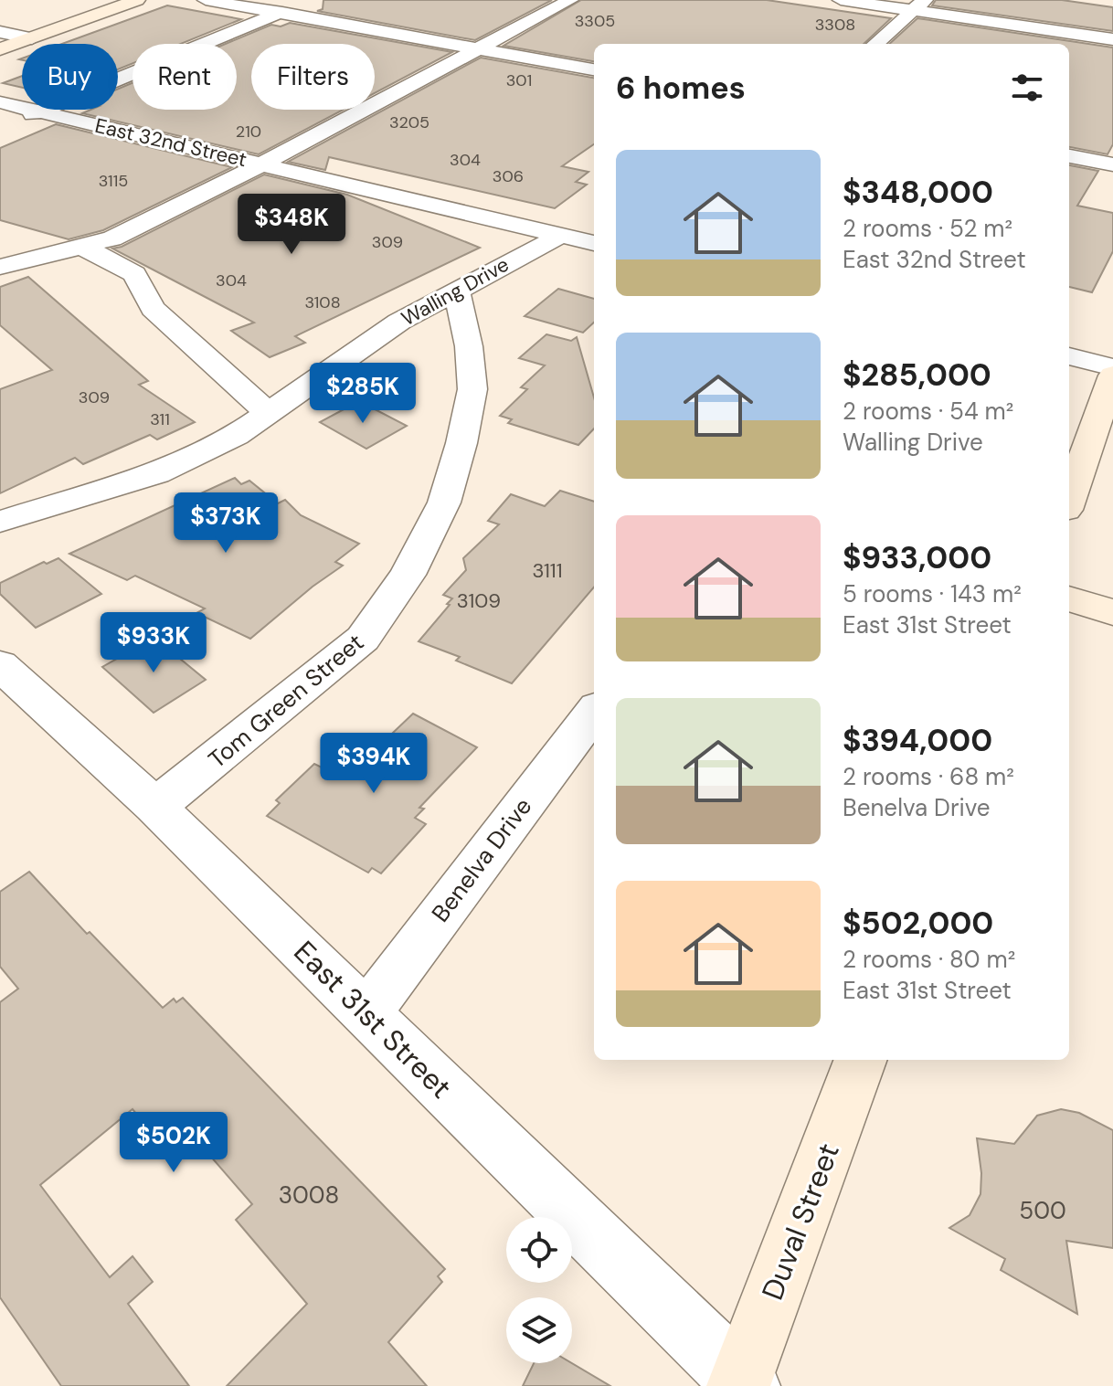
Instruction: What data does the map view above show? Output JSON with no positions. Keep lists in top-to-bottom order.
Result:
{
  "streets": {
    "street": [
      "East 32nd Street",
      "Walling Drive",
      "Tom Green Street",
      "Benelva Drive",
      "East 31st Street",
      "Duval Street"
    ]
  },
  "crossings": [
    ["East 32nd Street", "Walling Drive"],
    ["Walling Drive", "Tom Green Street"],
    ["Tom Green Street", "East 31st Street"],
    ["Benelva Drive", "East 31st Street"],
    ["East 31st Street", "Duval Street"]
  ],
  "house_numbers": [
    "3305",
    "3308",
    "301",
    "3205",
    "210",
    "304",
    "306",
    "3115",
    "309",
    "304",
    "3108",
    "309",
    "311",
    "3111",
    "3109",
    "3008",
    "500"
  ],
  "page": {
    "chip": ["Buy", "Rent", "Filters"],
    "heading": "6 homes",
    "list": [
      {
        "name": "$348,000",
        "note": "2 rooms · 52 m² · East 32nd Street"
      },
      {
        "name": "$285,000",
        "note": "2 rooms · 54 m² · Walling Drive"
      },
      {
        "name": "$933,000",
        "note": "5 rooms · 143 m² · East 31st Street"
      },
      {
        "name": "$394,000",
        "note": "2 rooms · 68 m² · Benelva Drive"
      },
      {
        "name": "$502,000",
        "note": "2 rooms · 80 m² · East 31st Street"
      }
    ],
    "price": [
      "$348K",
      "$285K",
      "$373K",
      "$933K",
      "$394K",
      "$502K"
    ]
  }
}
